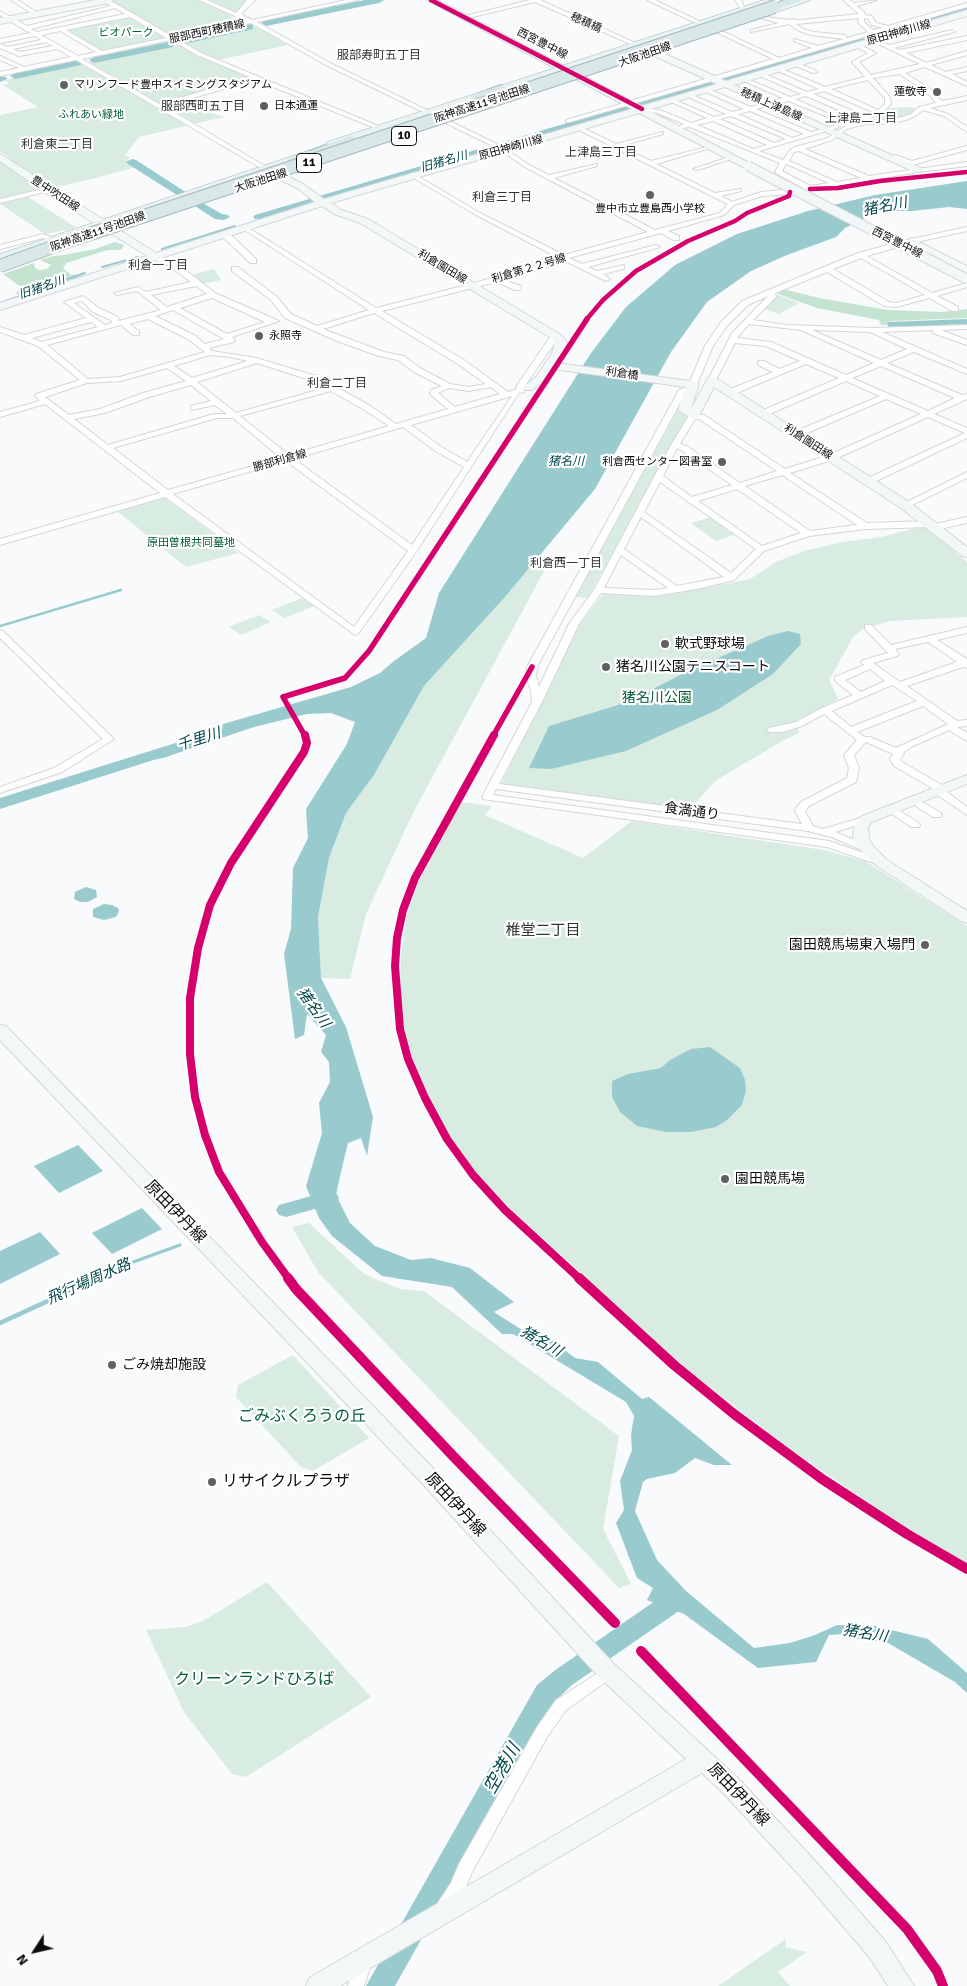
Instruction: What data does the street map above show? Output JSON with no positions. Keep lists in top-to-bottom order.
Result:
{
  "streets": {
    "highway": ["阪神高速11号池田線", "11"],
    "main road": ["西宮豊中線", "大阪池田線", "10"],
    "street": [
      "穂積橋",
      "服部西町穂積線",
      "原田神崎川線",
      "穂積上津島線",
      "豊中吹田線",
      "利倉園田線",
      "利倉第２２号線",
      "利倉橋",
      "勝部利倉線",
      "食満通り",
      "原田伊丹線"
    ]
  },
  "crossings": [
    ["穂積橋", "大阪池田線"],
    ["穂積橋", "穂積上津島線"],
    ["原田神崎川線", "西宮豊中線"],
    ["原田神崎川線", "穂積上津島線"],
    ["原田神崎川線", "豊中吹田線"],
    ["原田神崎川線", "利倉園田線"],
    ["西宮豊中線", "大阪池田線"],
    ["大阪池田線", "阪神高速11号池田線"],
    ["大阪池田線", "穂積上津島線"],
    ["大阪池田線", "11"],
    ["大阪池田線", "豊中吹田線"],
    ["大阪池田線", "利倉園田線"],
    ["阪神高速11号池田線", "11"],
    ["阪神高速11号池田線", "利倉園田線"],
    ["穂積上津島線", "利倉第２２号線"],
    ["11", "利倉園田線"],
    ["利倉園田線", "利倉第２２号線"],
    ["利倉橋", "勝部利倉線"]
  ],
  "districts": [
    "服部寿町五丁目",
    "服部西町五丁目",
    "上津島二丁目",
    "利倉東二丁目",
    "上津島三丁目",
    "利倉三丁目",
    "利倉一丁目",
    "利倉二丁目",
    "利倉西一丁目",
    "椎堂二丁目"
  ],
  "water": [
    "旧猪名川",
    "猪名川",
    "千里川",
    "飛行場周水路",
    "空港川"
  ],
  "parks": [
    "ビオパーク",
    "ふれあい緑地",
    "原田曽根共同墓地",
    "猪名川公園",
    "ごみぶくろうの丘",
    "クリーンランドひろば"
  ],
  "places": [
    "マリンフード豊中スイミングスタジアム",
    "蓮敬寺",
    "日本通運",
    "豊中市立豊島西小学校",
    "永照寺",
    "利倉西センター図書室",
    "軟式野球場",
    "猪名川公園テニスコート",
    "園田競馬場東入場門",
    "園田競馬場",
    "ごみ焼却施設",
    "リサイクルプラザ"
  ],
  "north": "bottom left"
}
